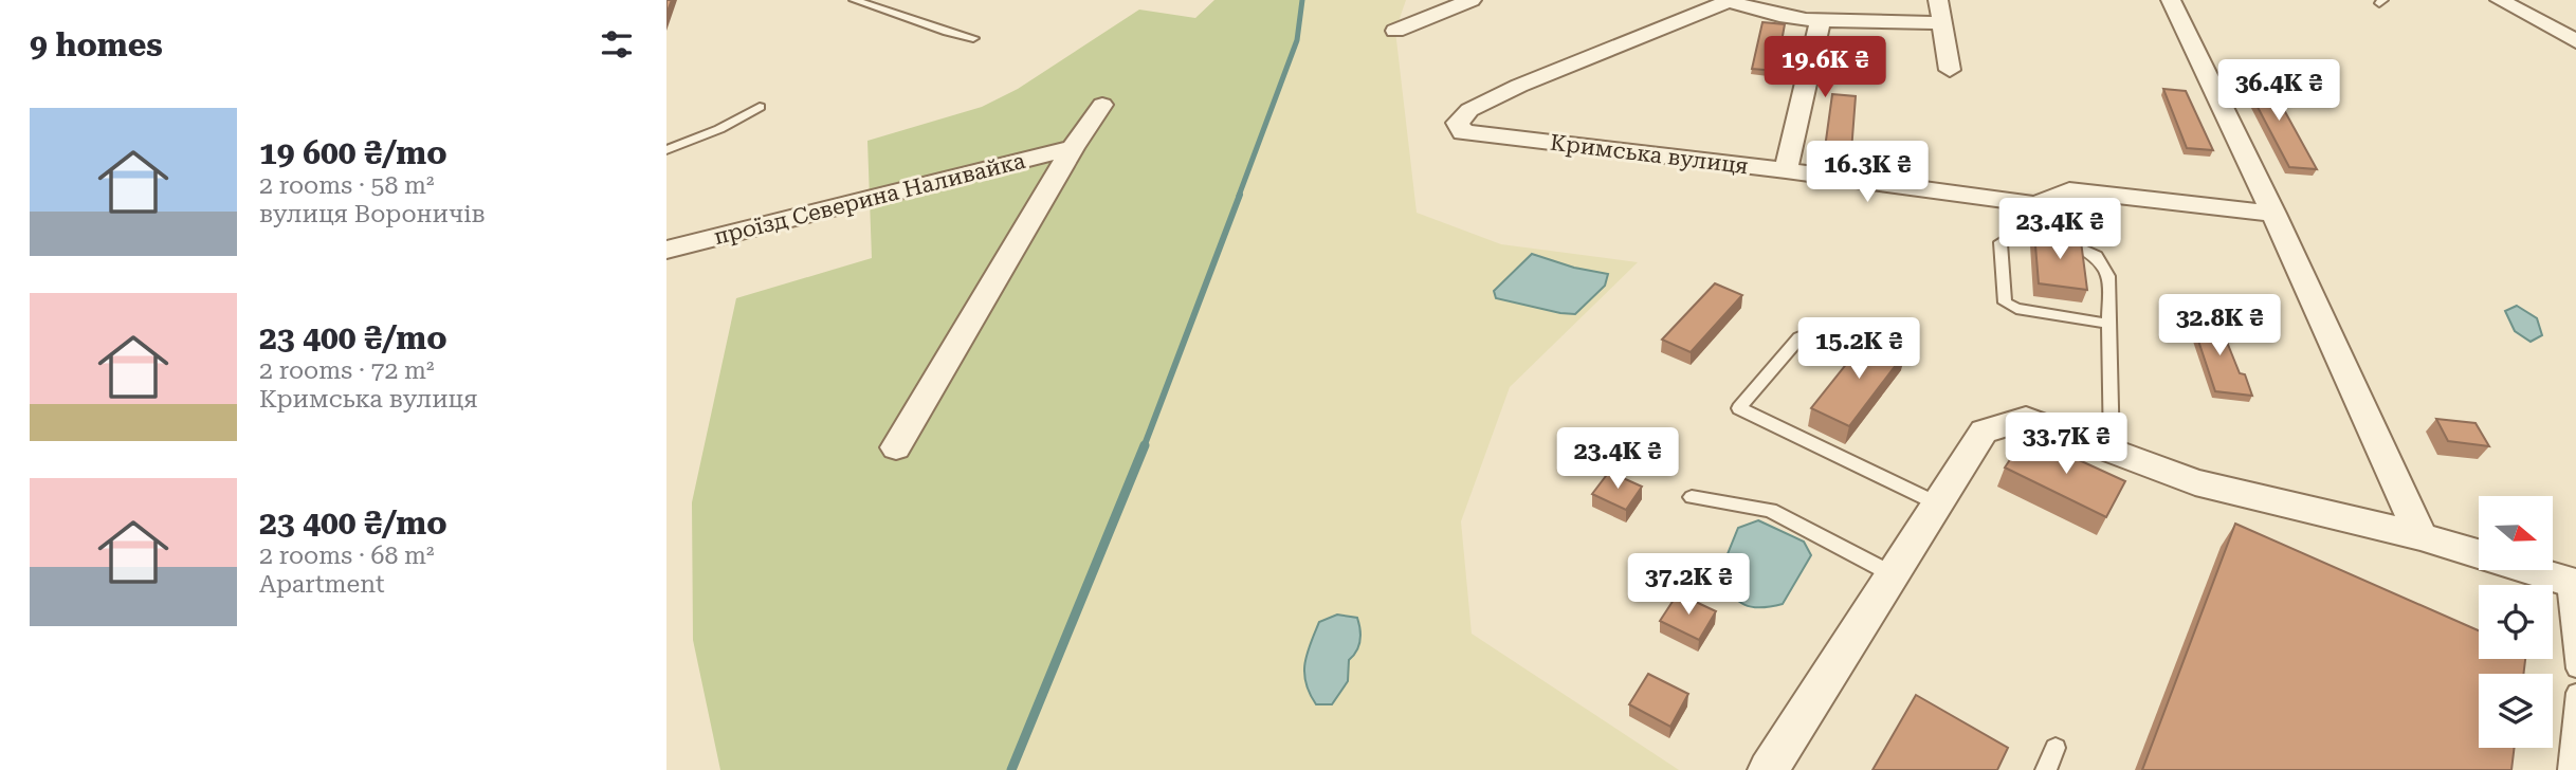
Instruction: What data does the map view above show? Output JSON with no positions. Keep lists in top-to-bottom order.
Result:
{
  "streets": {
    "street": ["Кримська вулиця", "проїзд Северина Наливайка"]
  },
  "north": "right",
  "page": {
    "heading": "9 homes",
    "price": [
      "19.6K ₴",
      "36.4K ₴",
      "16.3K ₴",
      "23.4K ₴",
      "32.8K ₴",
      "15.2K ₴",
      "33.7K ₴",
      "23.4K ₴",
      "37.2K ₴"
    ],
    "list": [
      {
        "name": "19 600 ₴/mo",
        "note": "2 rooms · 58 m² · вулиця Вороничів"
      },
      {
        "name": "23 400 ₴/mo",
        "note": "2 rooms · 72 m² · Кримська вулиця"
      },
      {
        "name": "23 400 ₴/mo",
        "note": "2 rooms · 68 m² · Apartment"
      }
    ]
  }
}
